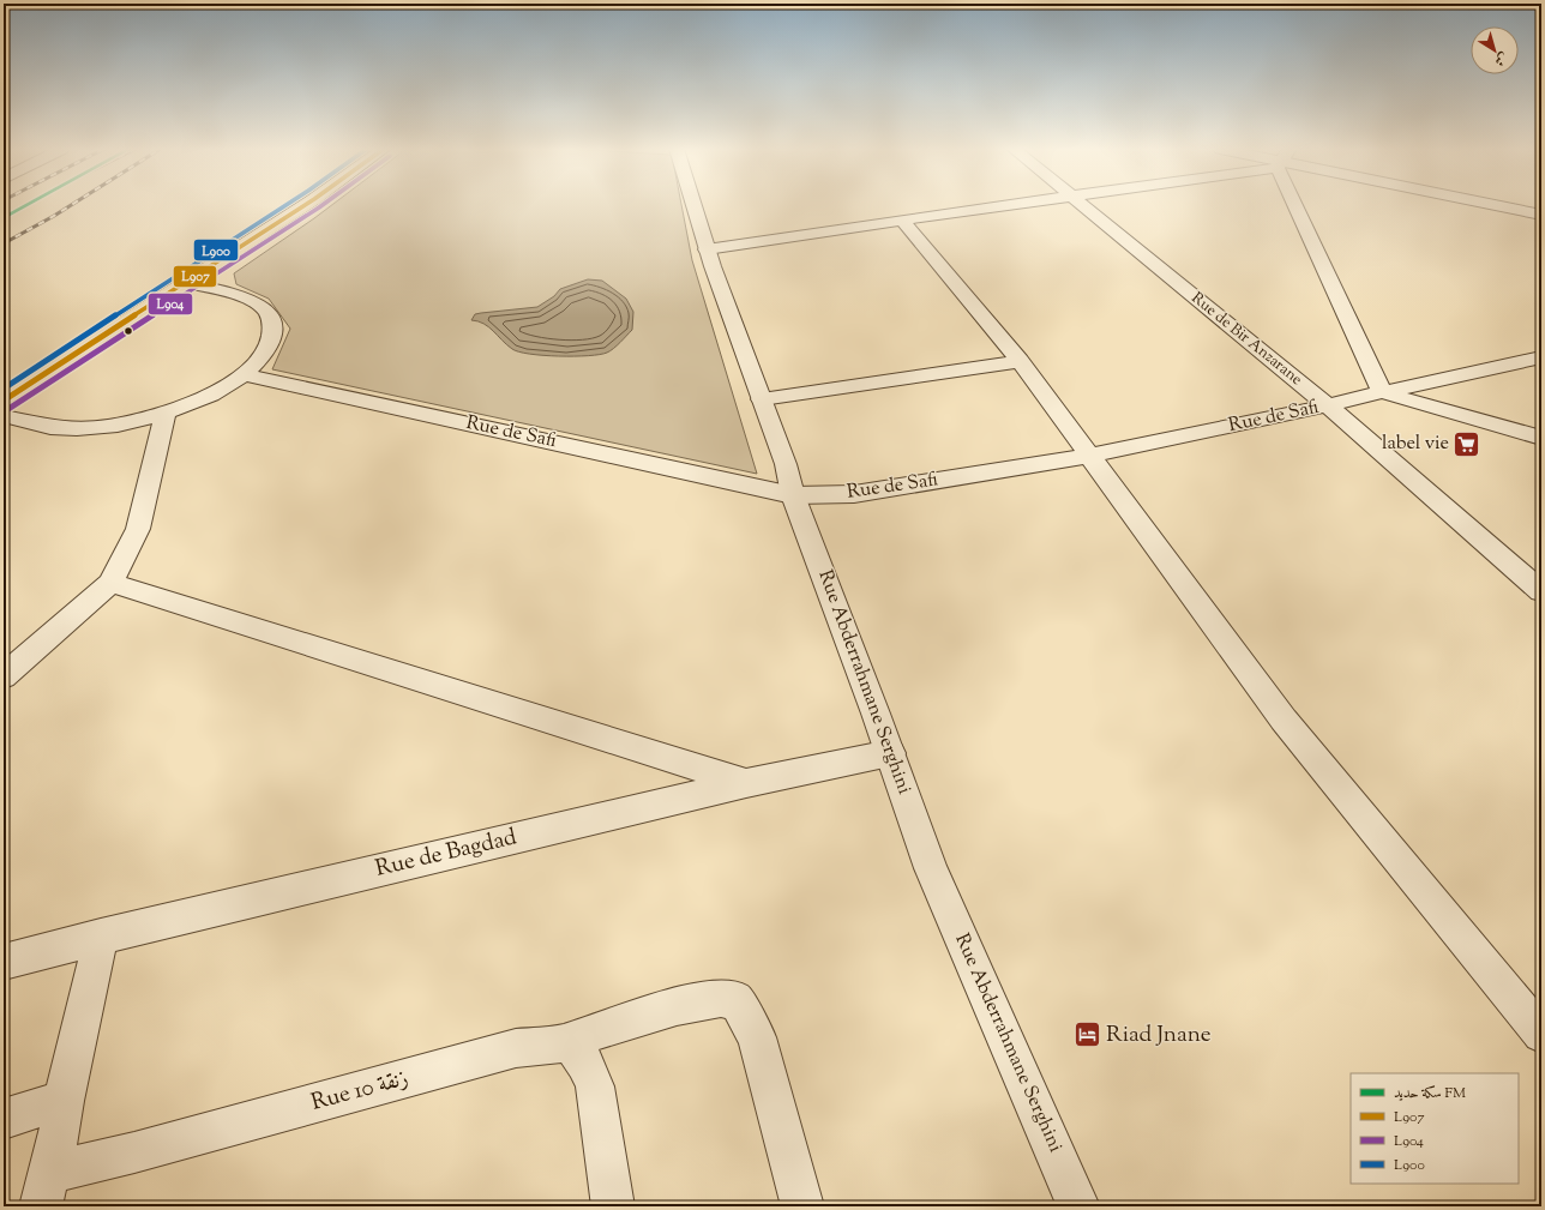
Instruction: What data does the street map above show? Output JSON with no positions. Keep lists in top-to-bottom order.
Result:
{
  "streets": {
    "street": [
      "Rue de Bir Anzarane",
      "Rue de Safi",
      "Rue Abderrahmane Serghini",
      "Rue de Bagdad",
      "Rue 10 زنقة"
    ]
  },
  "crossings": [
    ["Rue de Bir Anzarane", "Rue de Safi"],
    ["Rue de Safi", "Rue Abderrahmane Serghini"],
    ["Rue Abderrahmane Serghini", "Rue de Bagdad"]
  ],
  "places": {
    "supermarket": ["label vie"],
    "hotel": ["Riad Jnane"]
  },
  "lines": [
    "rail line FM",
    "transit line L907",
    "transit line L904",
    "transit line L900"
  ],
  "legend": [
    "سكة حديد FM",
    "L907",
    "L904",
    "L900"
  ],
  "north": "bottom right"
}
